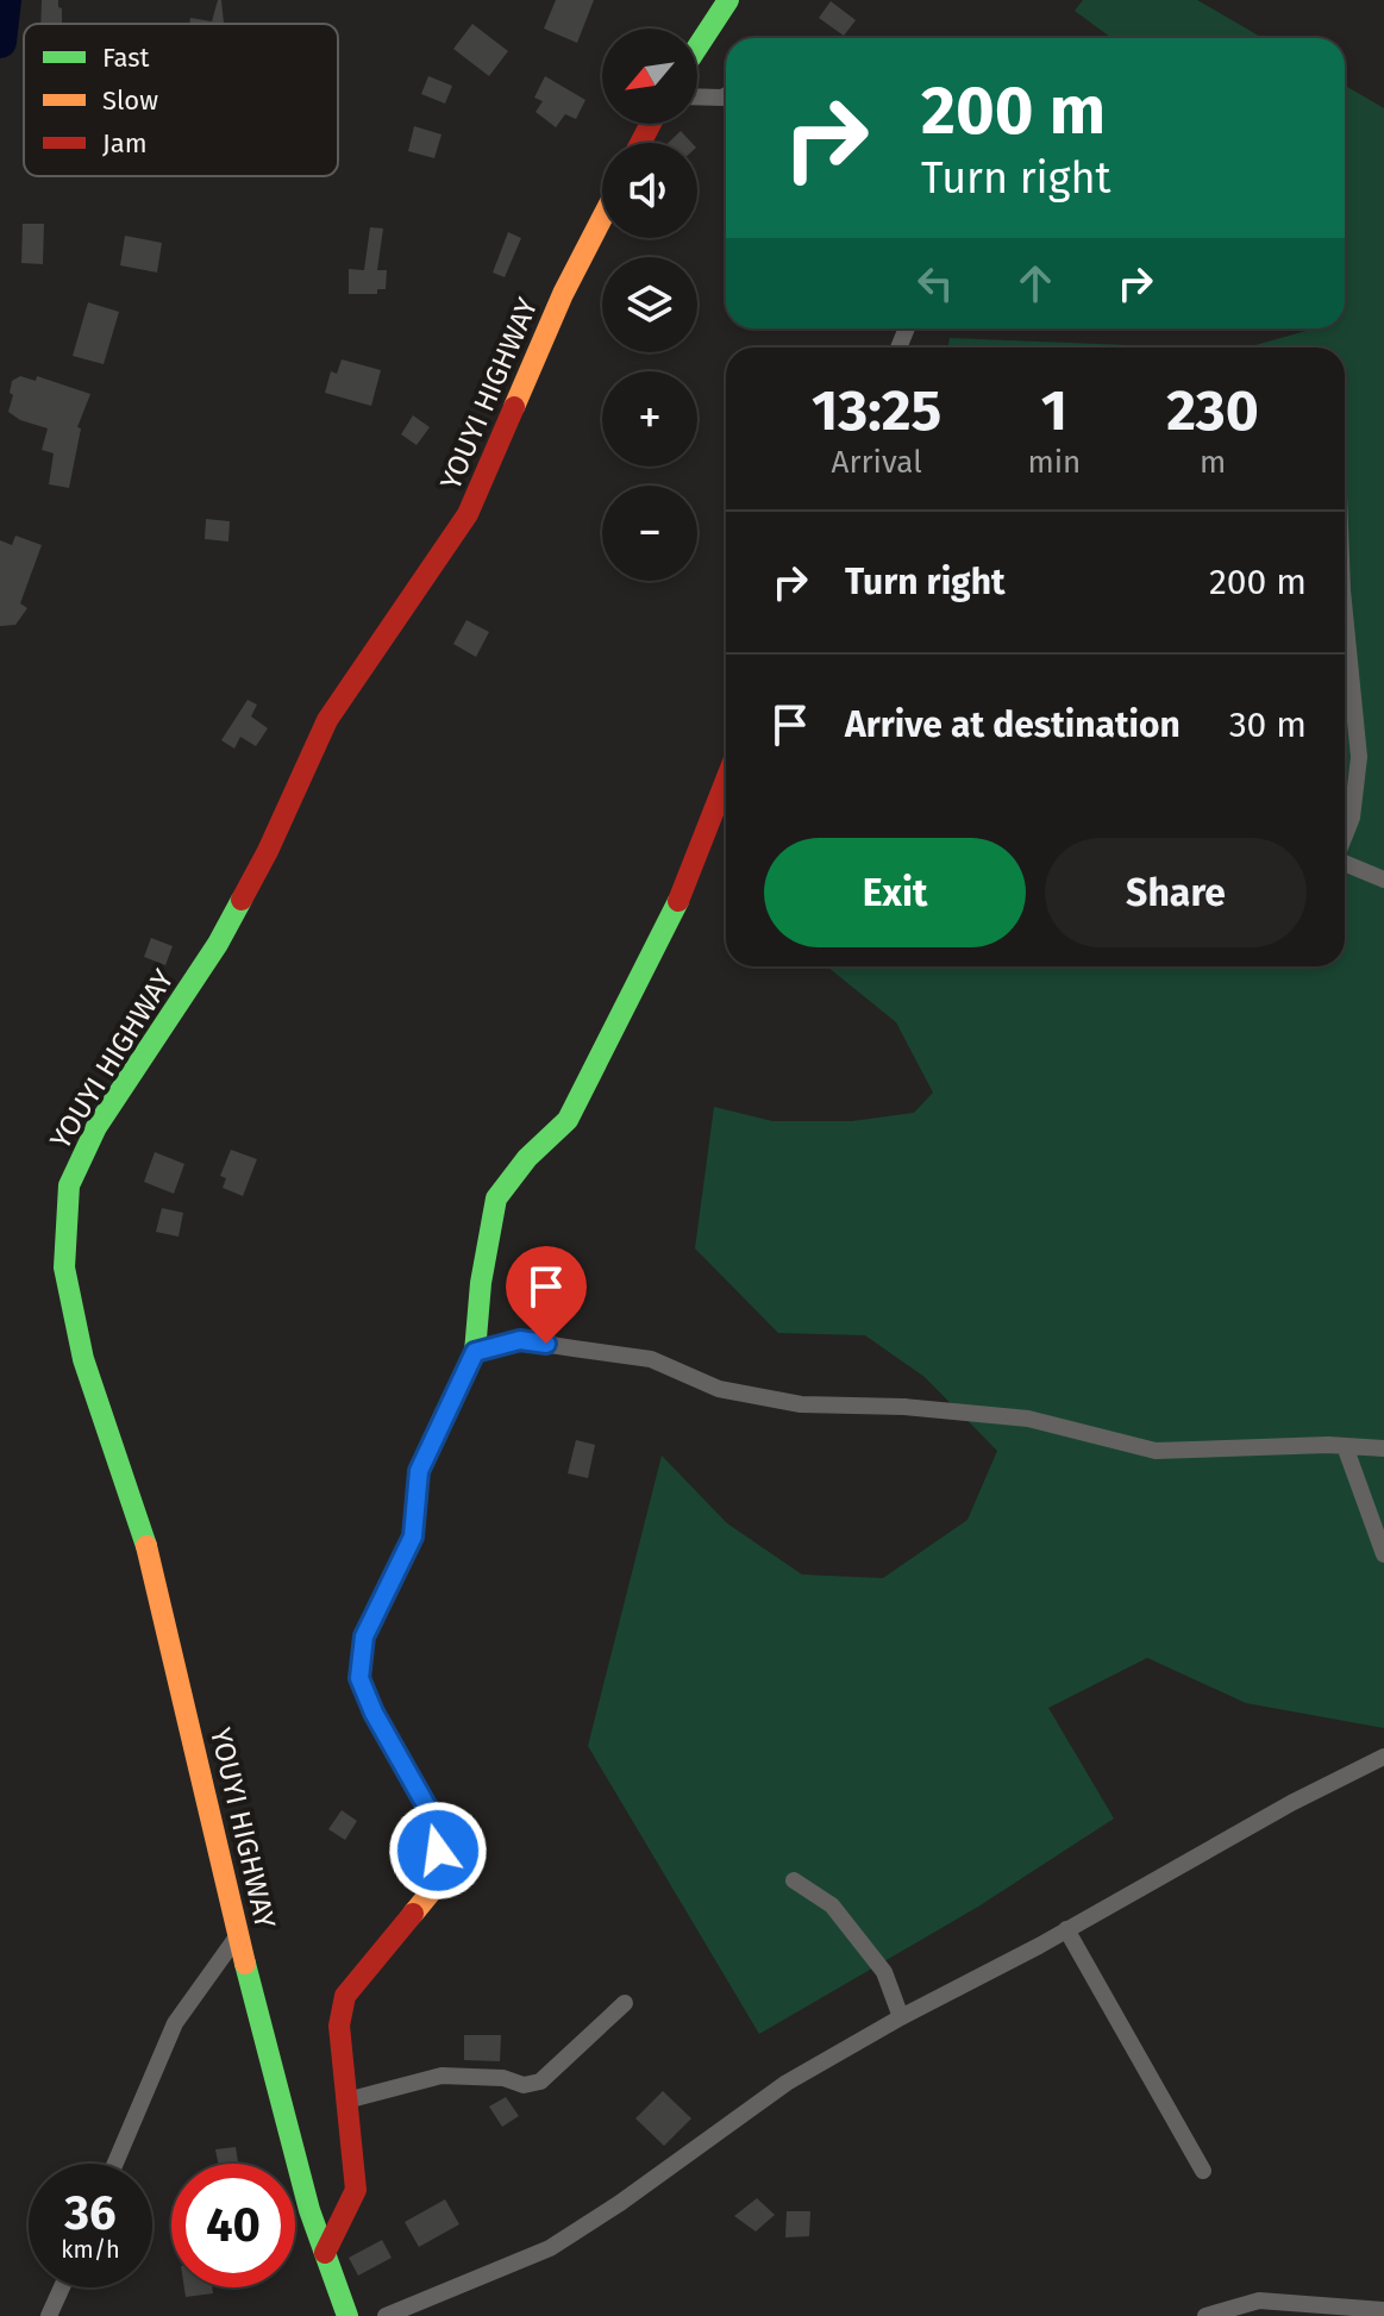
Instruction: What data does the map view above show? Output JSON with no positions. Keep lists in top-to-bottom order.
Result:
{
  "streets": {
    "main road": ["YOUYI HIGHWAY"]
  },
  "legend": ["Fast", "Slow", "Jam"],
  "north": "bottom left",
  "page": {
    "map_buttons": ["+", "−"],
    "turn": ["200 m", "Turn right"],
    "eta": [
      "13:25",
      "Arrival",
      "1",
      "min",
      "230",
      "m"
    ],
    "list": [
      {
        "name": "Turn right",
        "value": "200 m"
      },
      {
        "name": "Arrive at destination",
        "value": "30 m"
      }
    ],
    "buttons": ["Exit", "Share"],
    "speed": "36 km/h",
    "limit": "40"
  }
}
